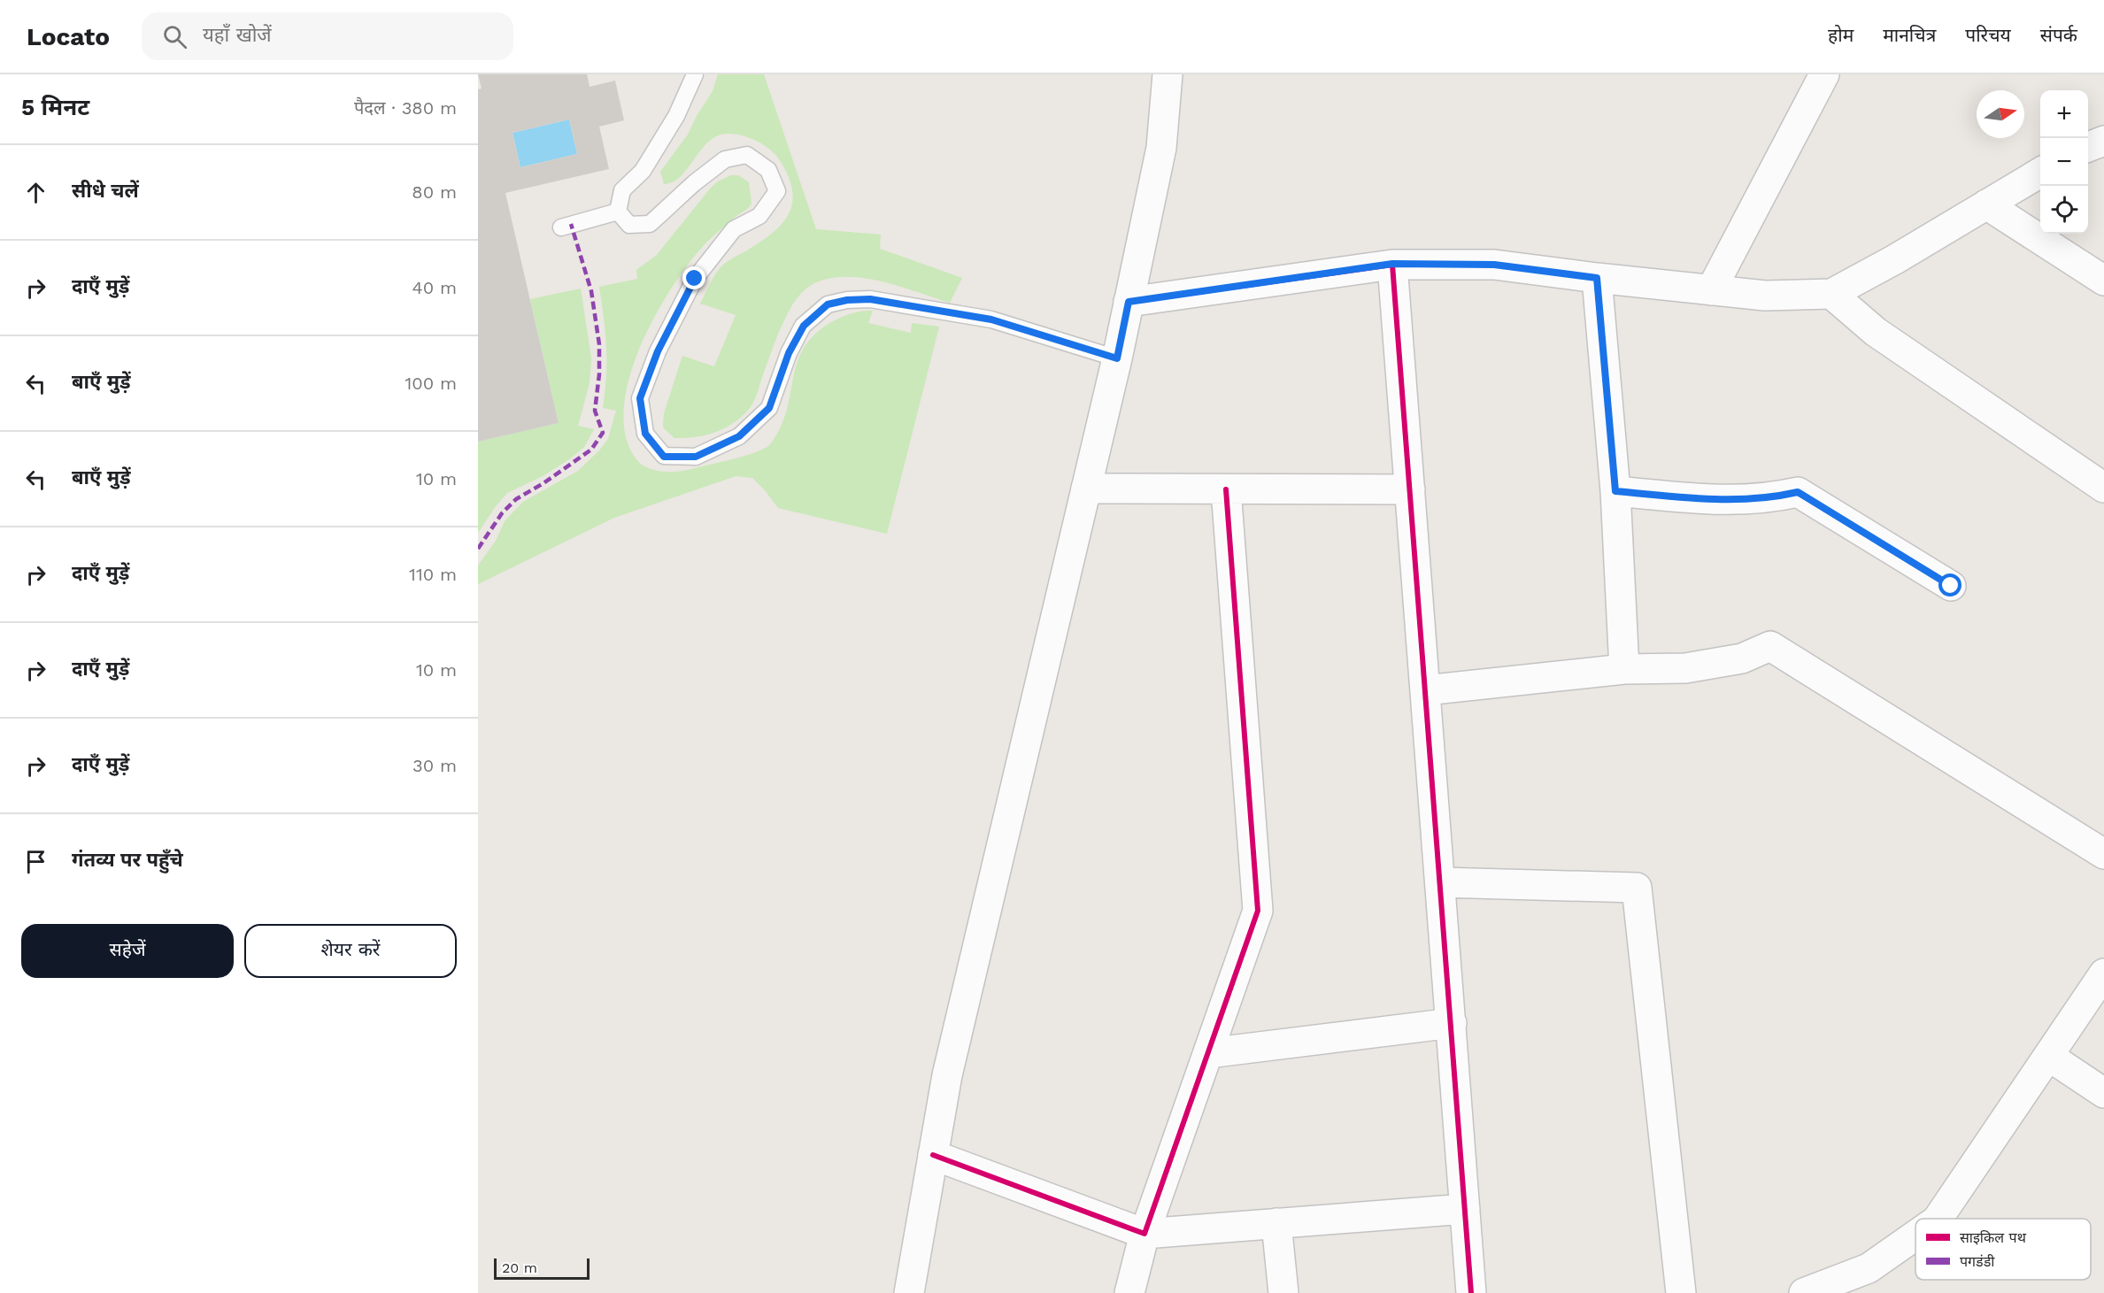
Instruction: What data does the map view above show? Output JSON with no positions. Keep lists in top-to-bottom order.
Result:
{
  "legend": ["साइकिल पथ", "पगडंडी"],
  "scale_bar": "20 m",
  "north": "right",
  "page": {
    "header": "Locato",
    "search": "यहाँ खोजें",
    "nav": [
      "होम",
      "मानचित्र",
      "परिचय",
      "संपर्क"
    ],
    "heading": ["5 मिनट", "पैदल · 380 m"],
    "map_buttons": ["+", "−"],
    "list": [
      ["सीधे चलें", "80 m"],
      ["दाएँ मुड़ें", "40 m"],
      ["बाएँ मुड़ें", "100 m"],
      ["बाएँ मुड़ें", "10 m"],
      ["दाएँ मुड़ें", "110 m"],
      ["दाएँ मुड़ें", "10 m"],
      ["दाएँ मुड़ें", "30 m"],
      "गंतव्य पर पहुँचे"
    ],
    "buttons": ["सहेजें", "शेयर करें"],
    "scale": "20 m"
  }
}
